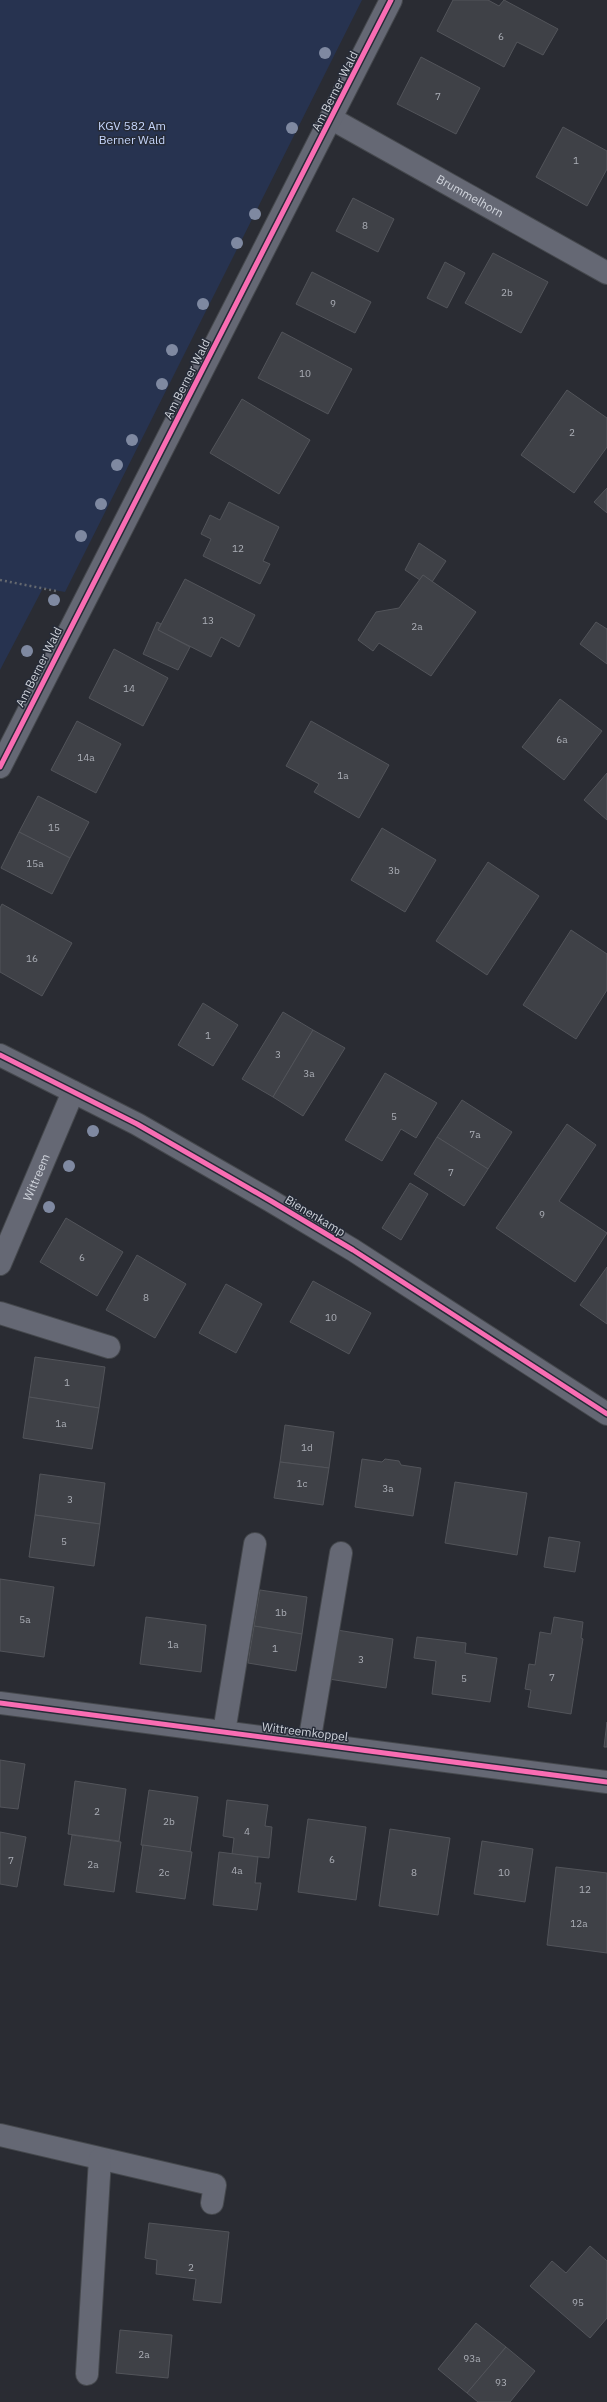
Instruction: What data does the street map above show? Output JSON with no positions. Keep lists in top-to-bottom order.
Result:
{
  "streets": {
    "street": [
      "Am Berner Wald",
      "Brummelhorn",
      "Wittreem",
      "Bienenkamp",
      "Wittreemkoppel"
    ]
  },
  "crossings": [
    ["Am Berner Wald", "Brummelhorn"],
    ["Wittreem", "Bienenkamp"]
  ],
  "parks": ["KGV 582 Am Berner Wald"],
  "house_numbers": [
    "6",
    "7",
    "1",
    "8",
    "2b",
    "9",
    "10",
    "2",
    "12",
    "13",
    "2a",
    "14",
    "6a",
    "14a",
    "1a",
    "15",
    "15a",
    "3b",
    "16",
    "1",
    "3",
    "3a",
    "5",
    "7a",
    "7",
    "9",
    "6",
    "8",
    "10",
    "1",
    "1a",
    "1d",
    "1c",
    "3a",
    "3",
    "5",
    "1b",
    "5a",
    "1a",
    "1",
    "3",
    "7",
    "5",
    "2",
    "2b",
    "4",
    "6",
    "7",
    "2a",
    "4a",
    "2c",
    "8",
    "10",
    "12",
    "12a",
    "2",
    "95",
    "2a",
    "93a",
    "93"
  ]
}
